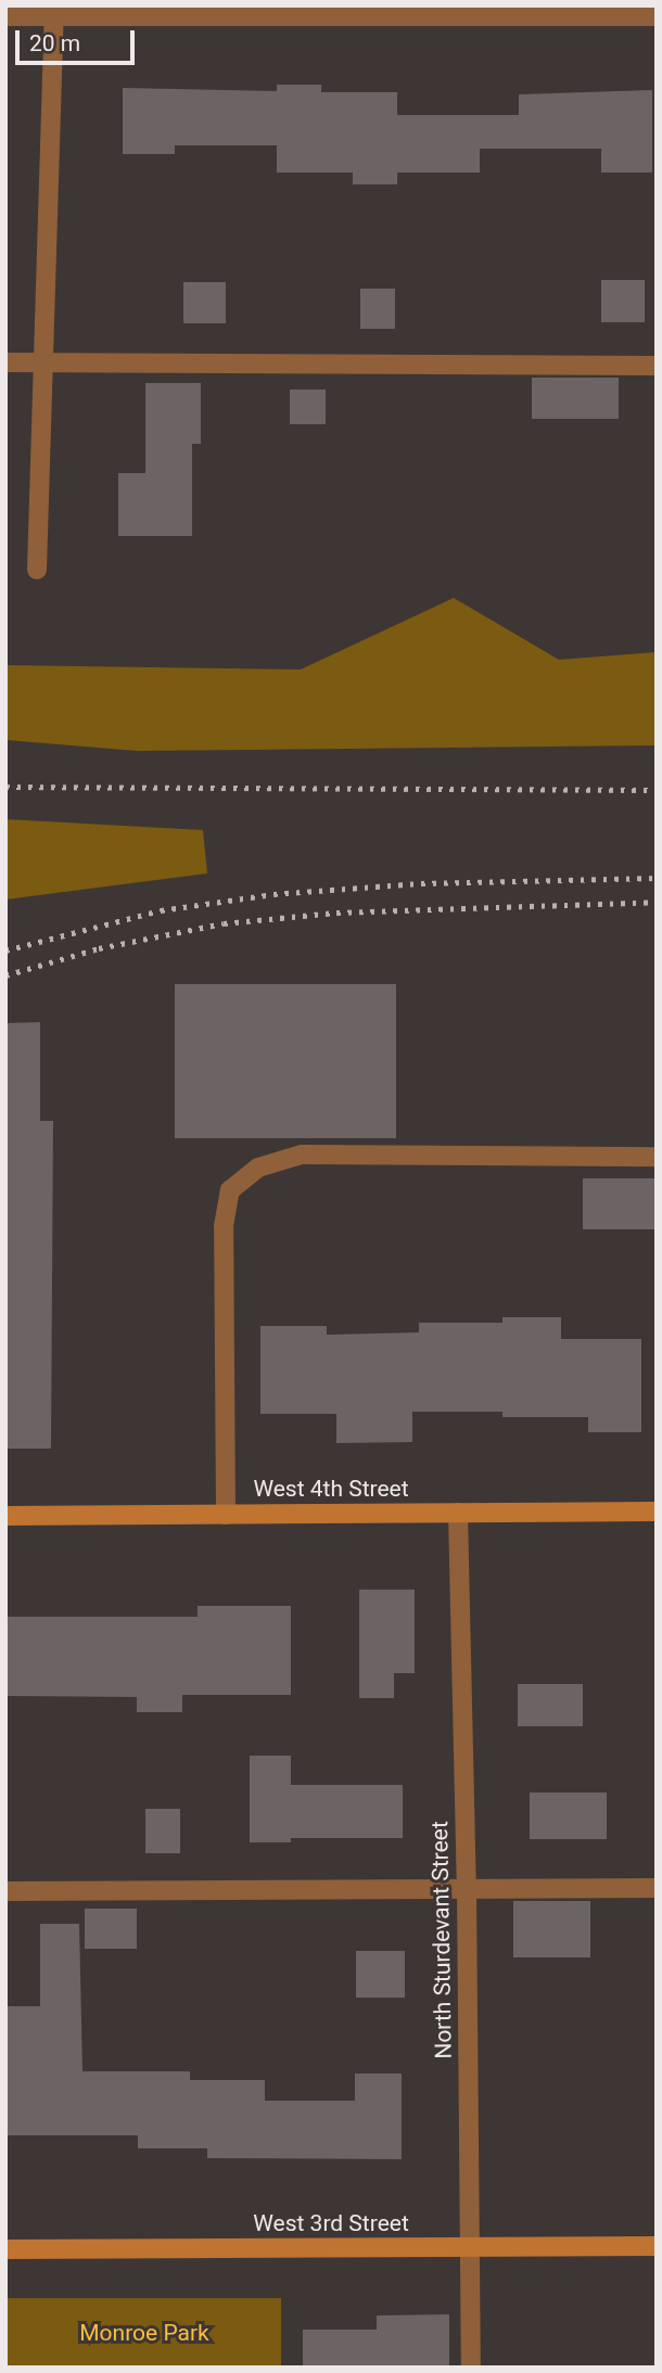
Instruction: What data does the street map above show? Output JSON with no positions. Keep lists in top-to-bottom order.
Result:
{
  "streets": {
    "main road": ["West 4th Street", "West 3rd Street"],
    "street": ["North Sturdevant Street"]
  },
  "crossings": [
    ["West 4th Street", "North Sturdevant Street"],
    ["North Sturdevant Street", "West 3rd Street"]
  ],
  "parks": ["Monroe Park"],
  "scale_bar": "20 m"
}
